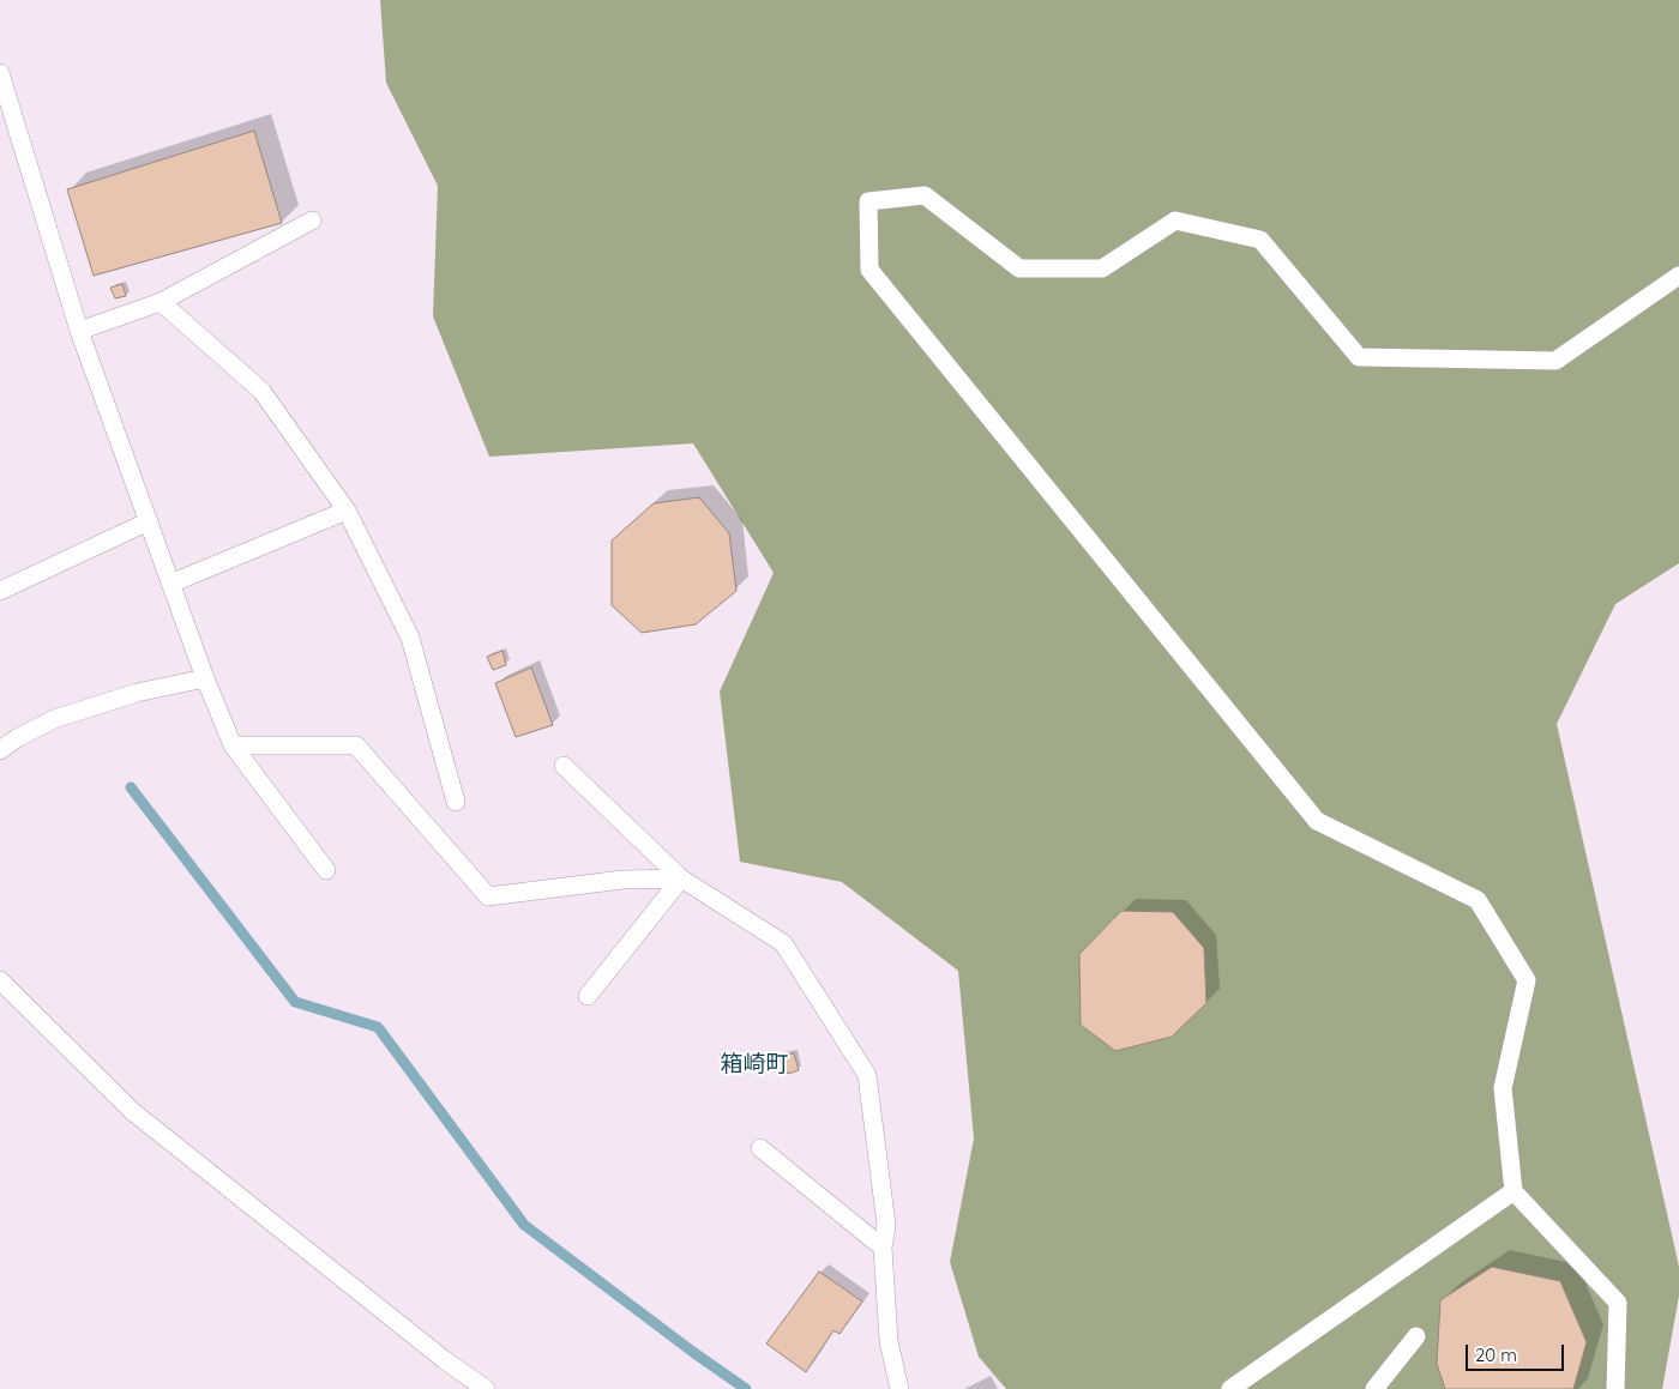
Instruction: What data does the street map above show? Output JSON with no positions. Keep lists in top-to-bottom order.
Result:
{
  "districts": ["箱崎町"],
  "scale_bar": "20 m"
}
